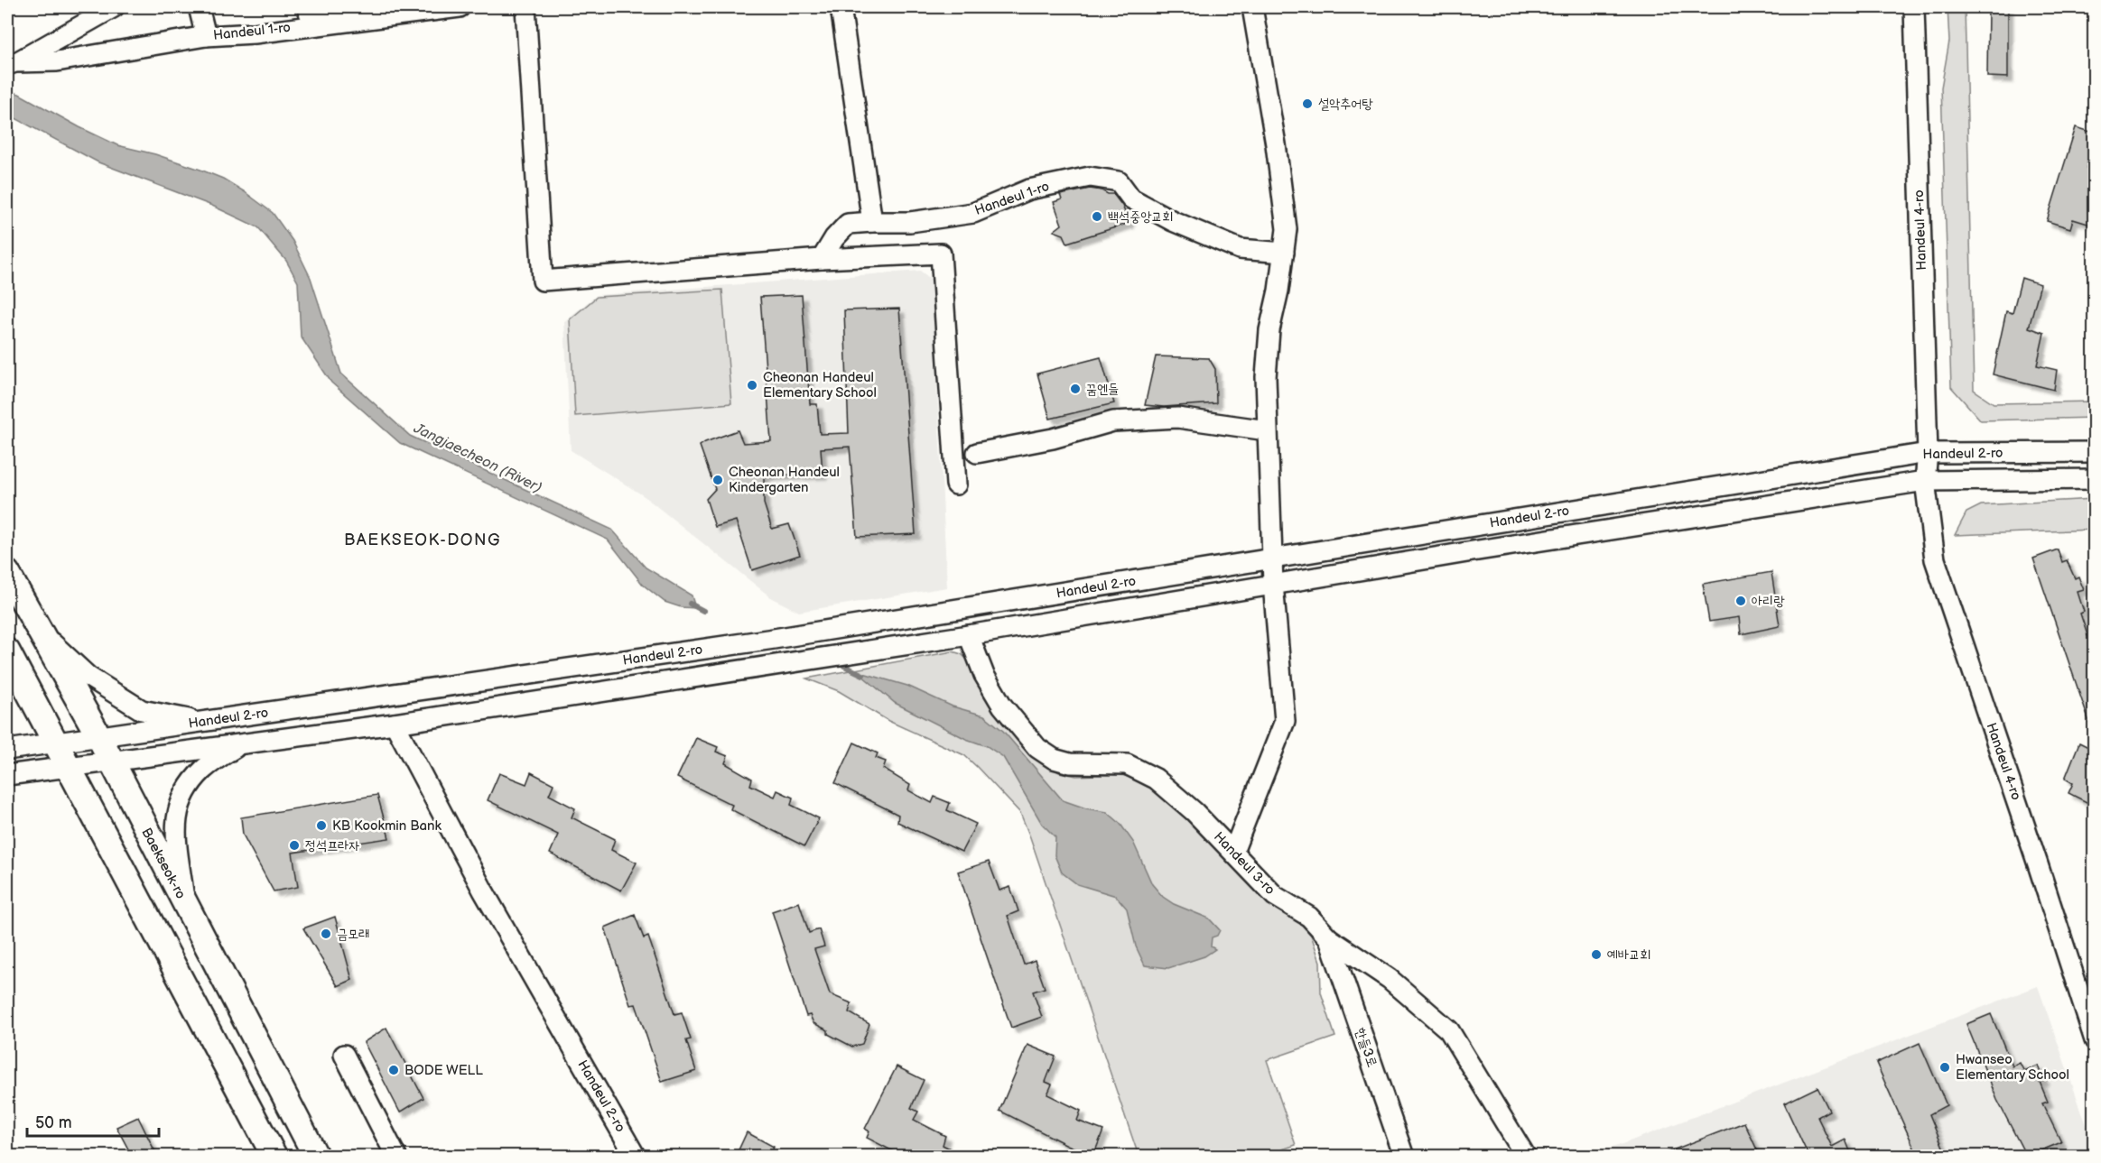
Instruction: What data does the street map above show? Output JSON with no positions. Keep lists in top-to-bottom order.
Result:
{
  "streets": {
    "main road": ["Baekseok-ro"],
    "street": [
      "Handeul 1-ro",
      "Handeul 4-ro",
      "Handeul 2-ro",
      "Handeul 3-ro",
      "한들3로"
    ]
  },
  "crossings": [
    ["Handeul 4-ro", "Handeul 2-ro"],
    ["Handeul 2-ro", "Baekseok-ro"],
    ["Handeul 2-ro", "Handeul 3-ro"],
    ["Handeul 3-ro", "한들3로"]
  ],
  "districts": ["BAEKSEOK-DONG"],
  "water": ["Jangjaecheon (River)"],
  "places": [
    "설악추어탕",
    "백석중앙교회",
    "Cheonan Handeul Elementary School",
    "꿈엔들",
    "Cheonan Handeul Kindergarten",
    "아리랑",
    "KB Kookmin Bank",
    "정석프라자",
    "금모래",
    "예바교회",
    "Hwanseo Elementary School",
    "BODE WELL"
  ],
  "scale_bar": "50 m"
}
